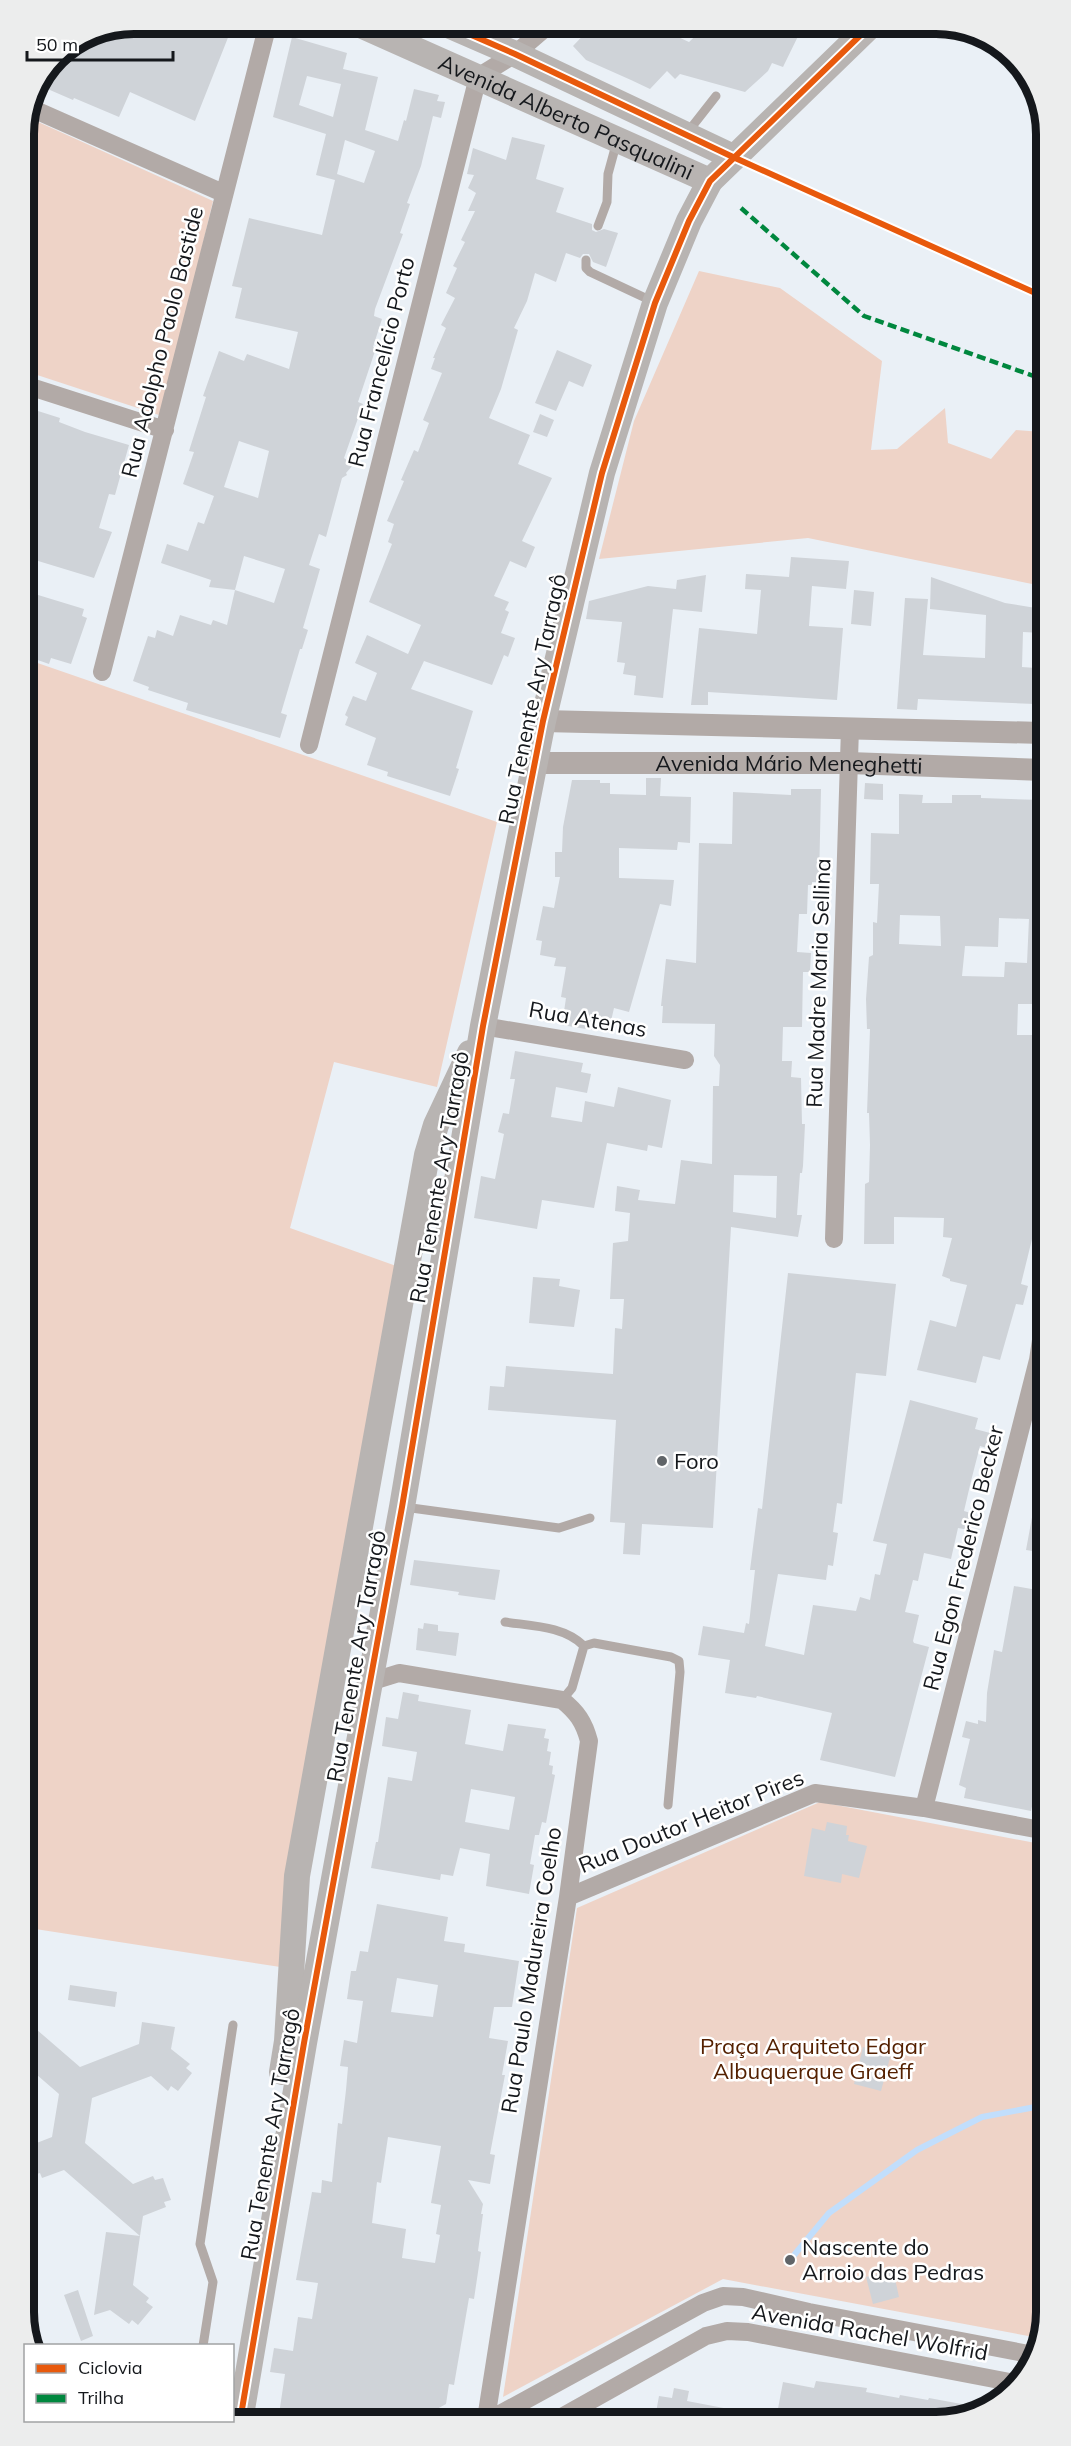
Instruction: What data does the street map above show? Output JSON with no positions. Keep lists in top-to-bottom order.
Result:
{
  "streets": {
    "main road": ["Avenida Alberto Pasqualini", "Rua Tenente Ary Tarragô"],
    "street": [
      "Rua Adolpho Paolo Bastide",
      "Rua Francelício Porto",
      "Avenida Mário Meneghetti",
      "Rua Madre Maria Sellina",
      "Rua Atenas",
      "Rua Egon Frederico Becker",
      "Rua Doutor Heitor Pires",
      "Rua Paulo Madureira Coelho",
      "Avenida Rachel Wolfrid"
    ]
  },
  "crossings": [
    ["Avenida Alberto Pasqualini", "Rua Francelício Porto"],
    ["Avenida Alberto Pasqualini", "Rua Tenente Ary Tarragô"],
    ["Rua Tenente Ary Tarragô", "Avenida Mário Meneghetti"],
    ["Rua Tenente Ary Tarragô", "Rua Atenas"],
    ["Avenida Mário Meneghetti", "Rua Madre Maria Sellina"],
    ["Rua Egon Frederico Becker", "Rua Doutor Heitor Pires"],
    ["Rua Doutor Heitor Pires", "Rua Paulo Madureira Coelho"]
  ],
  "parks": ["Praça Arquiteto Edgar Albuquerque Graeff"],
  "places": ["Foro", "Nascente do Arroio das Pedras"],
  "legend": ["Ciclovia", "Trilha"],
  "scale_bar": "50 m"
}
